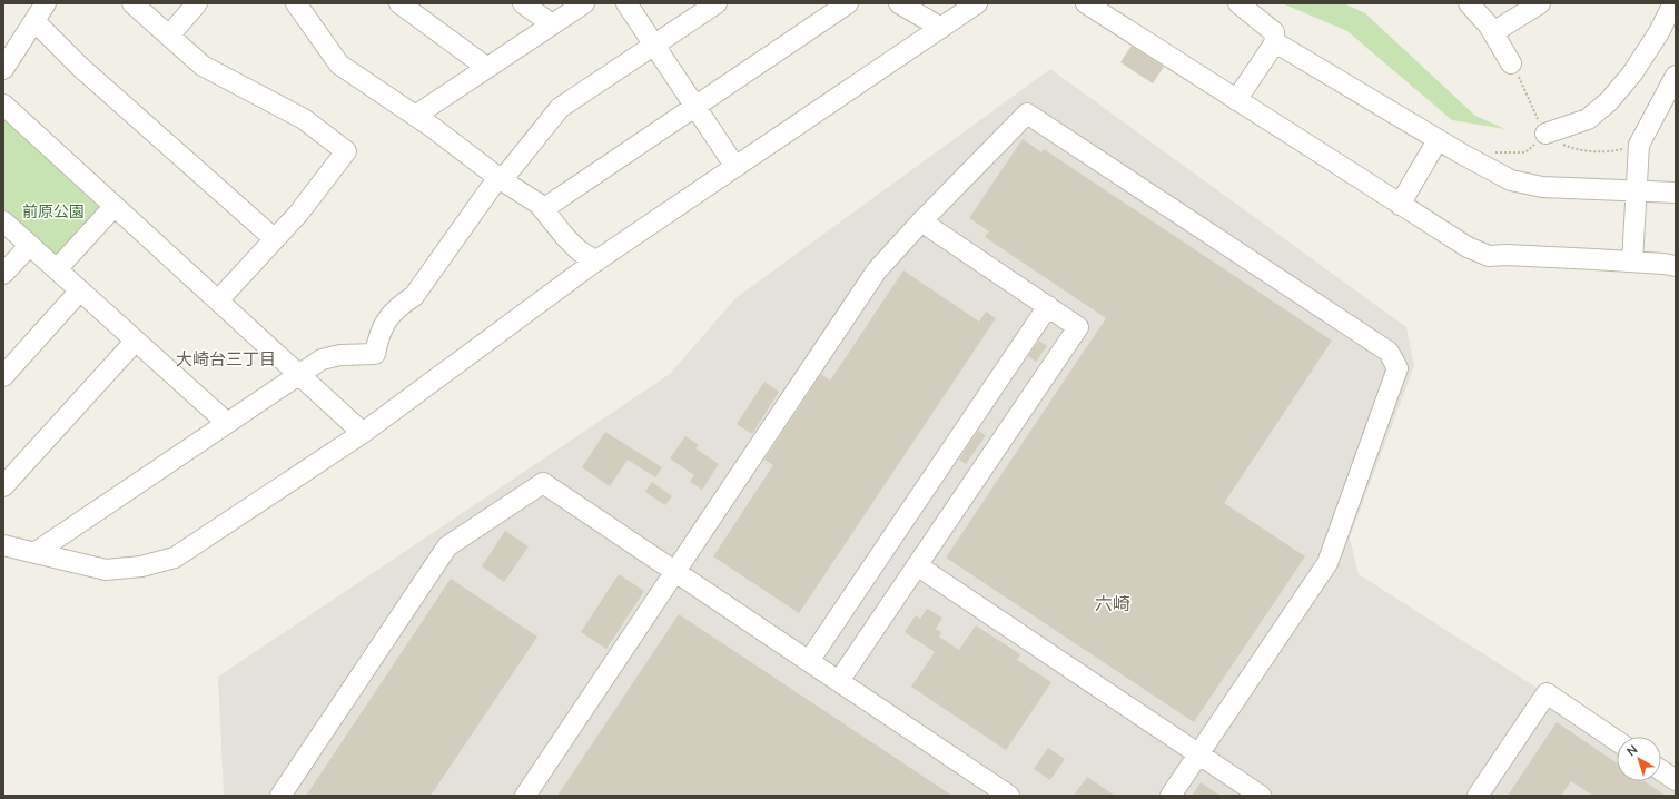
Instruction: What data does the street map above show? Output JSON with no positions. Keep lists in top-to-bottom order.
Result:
{
  "districts": ["大崎台三丁目", "六崎"],
  "parks": ["前原公園"],
  "north": "top left"
}
